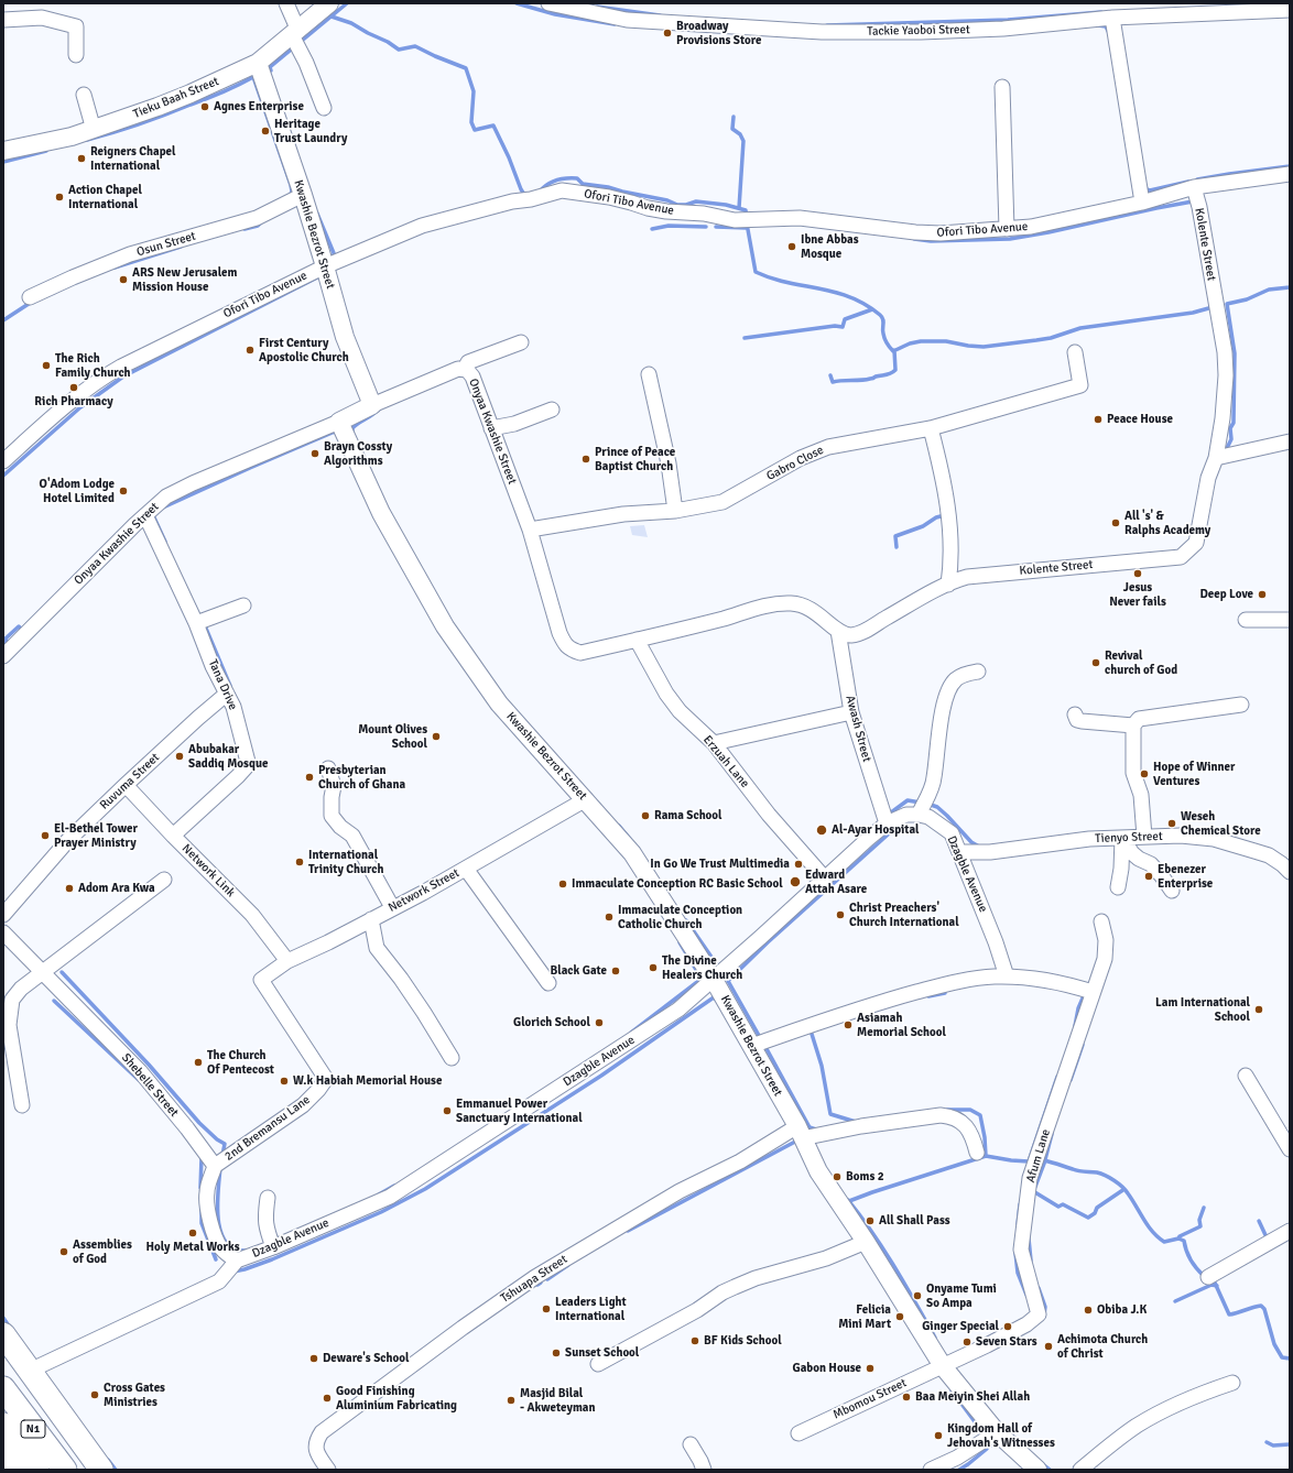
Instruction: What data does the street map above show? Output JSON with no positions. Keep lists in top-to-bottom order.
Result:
{
  "streets": {
    "highway": ["N1"],
    "street": [
      "Tackie Yaoboi Street",
      "Tieku Baah Street",
      "Ofori Tibo Avenue",
      "Kwashie Bezrot Street",
      "Osun Street",
      "Kolente Street",
      "Onyaa Kwashie Street",
      "Gabro Close",
      "Tana Drive",
      "Awash Street",
      "Erzuah Lane",
      "Ruvuma Street",
      "Tienyo Street",
      "Network Link",
      "Dzagble Avenue",
      "Network Street",
      "Shebelle Street",
      "2nd Bremansu Lane",
      "Afum Lane",
      "Tshuapa Street",
      "Mbomou Street"
    ]
  },
  "crossings": [
    ["Tieku Baah Street", "Kwashie Bezrot Street"],
    ["Ofori Tibo Avenue", "Kwashie Bezrot Street"],
    ["Ofori Tibo Avenue", "Kolente Street"],
    ["Kwashie Bezrot Street", "Osun Street"],
    ["Kwashie Bezrot Street", "Onyaa Kwashie Street"],
    ["Kwashie Bezrot Street", "Dzagble Avenue"],
    ["Kwashie Bezrot Street", "Network Street"],
    ["Kwashie Bezrot Street", "Afum Lane"],
    ["Kwashie Bezrot Street", "Tshuapa Street"],
    ["Kwashie Bezrot Street", "Mbomou Street"],
    ["Kolente Street", "Onyaa Kwashie Street"],
    ["Kolente Street", "Awash Street"],
    ["Onyaa Kwashie Street", "Gabro Close"],
    ["Onyaa Kwashie Street", "Tana Drive"],
    ["Onyaa Kwashie Street", "Awash Street"],
    ["Onyaa Kwashie Street", "Erzuah Lane"],
    ["Tana Drive", "Ruvuma Street"],
    ["Tana Drive", "Network Link"],
    ["Awash Street", "Dzagble Avenue"],
    ["Erzuah Lane", "Dzagble Avenue"],
    ["Ruvuma Street", "Network Link"],
    ["Tienyo Street", "Dzagble Avenue"],
    ["Network Link", "Network Street"],
    ["Network Street", "2nd Bremansu Lane"],
    ["Shebelle Street", "2nd Bremansu Lane"],
    ["Afum Lane", "Mbomou Street"]
  ],
  "places": [
    "Broadway Provisions Store",
    "Agnes Enterprise",
    "Heritage Trust Laundry",
    "Reigners Chapel International",
    "Action Chapel International",
    "Ibne Abbas Mosque",
    "ARS New Jerusalem Mission House",
    "First Century Apostolic Church",
    "The Rich Family Church",
    "Rich Pharmacy",
    "Peace House",
    "Brayn Cossty Algorithms",
    "Prince of Peace Baptist Church",
    "O'Adom Lodge Hotel Limited",
    "All 's' & Ralphs Academy",
    "Jesus Never fails",
    "Deep Love",
    "Revival church of God",
    "Mount Olives School",
    "Abubakar Saddiq Mosque",
    "Hope of Winner Ventures",
    "Presbyterian Church of Ghana",
    "Rama School",
    "Weseh Chemical Store",
    "Al-Ayar Hospital",
    "El-Bethel Tower Prayer Ministry",
    "International Trinity Church",
    "In Go We Trust Multimedia",
    "Ebenezer Enterprise",
    "Edward Attah Asare",
    "Immaculate Conception RC Basic School",
    "Adom Ara Kwa",
    "Christ Preachers' Church International",
    "Immaculate Conception Catholic Church",
    "The Divine Healers Church",
    "Black Gate",
    "Lam International School",
    "Glorich School",
    "Asiamah Memorial School",
    "The Church Of Pentecost",
    "W.k Habiah Memorial House",
    "Emmanuel Power Sanctuary International",
    "Boms 2",
    "All Shall Pass",
    "Holy Metal Works",
    "Assemblies of God",
    "Onyame Tumi So Ampa",
    "Leaders Light International",
    "Obiba J.K",
    "Felicia Mini Mart",
    "Ginger Special",
    "BF Kids School",
    "Seven Stars",
    "Achimota Church of Christ",
    "Sunset School",
    "Deware's School",
    "Gabon House",
    "Cross Gates Ministries",
    "Baa Meiyin Shei Allah",
    "Good Finishing Aluminium Fabricating",
    "Masjid Bilal - Akweteyman",
    "Kingdom Hall of Jehovah's Witnesses"
  ]
}
